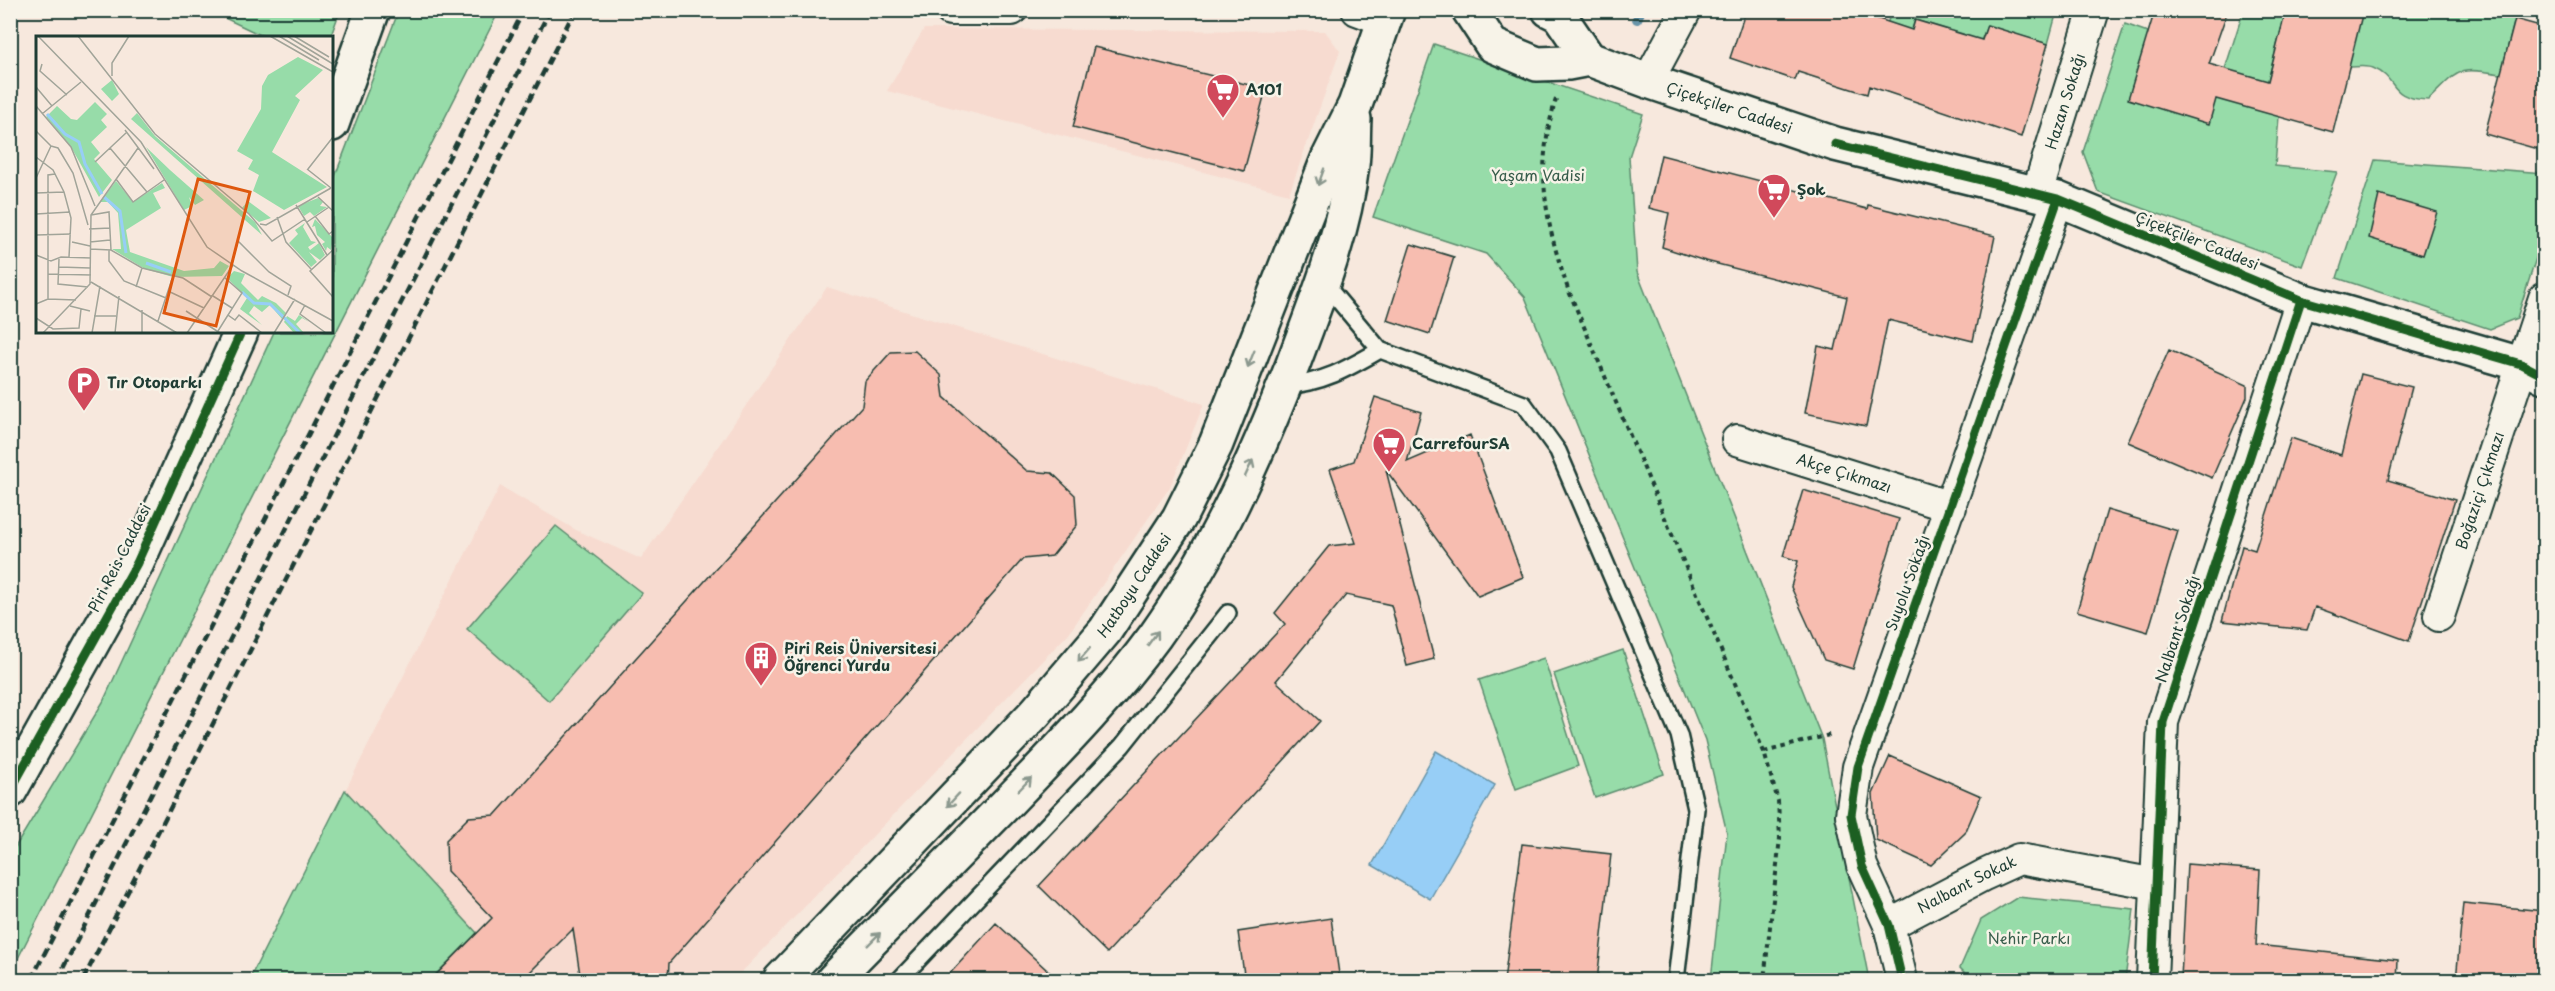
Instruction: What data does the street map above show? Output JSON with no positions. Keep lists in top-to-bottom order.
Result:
{
  "streets": {
    "main road": ["Çiçekçiler Caddesi", "Piri Reis Caddesi", "Hatboyu Caddesi"],
    "street": [
      "Hazan Sokağı",
      "Akçe Çıkmazı",
      "Boğaziçi Çıkmazı",
      "Suyolu Sokağı",
      "Nalbant Sokağı",
      "Nalbant Sokak"
    ]
  },
  "crossings": [
    ["Hazan Sokağı", "Çiçekçiler Caddesi"],
    ["Hazan Sokağı", "Suyolu Sokağı"],
    ["Çiçekçiler Caddesi", "Boğaziçi Çıkmazı"],
    ["Çiçekçiler Caddesi", "Suyolu Sokağı"],
    ["Çiçekçiler Caddesi", "Nalbant Sokağı"],
    ["Akçe Çıkmazı", "Suyolu Sokağı"],
    ["Suyolu Sokağı", "Nalbant Sokak"],
    ["Nalbant Sokağı", "Nalbant Sokak"]
  ],
  "parks": ["Yaşam Vadisi", "Nehir Parkı"],
  "places": {
    "supermarket": ["A101", "Şok", "CarrefourSA"],
    "parking": ["Tır Otoparkı"],
    "building": ["Piri Reis Üniversitesi Öğrenci Yurdu"]
  }
}
